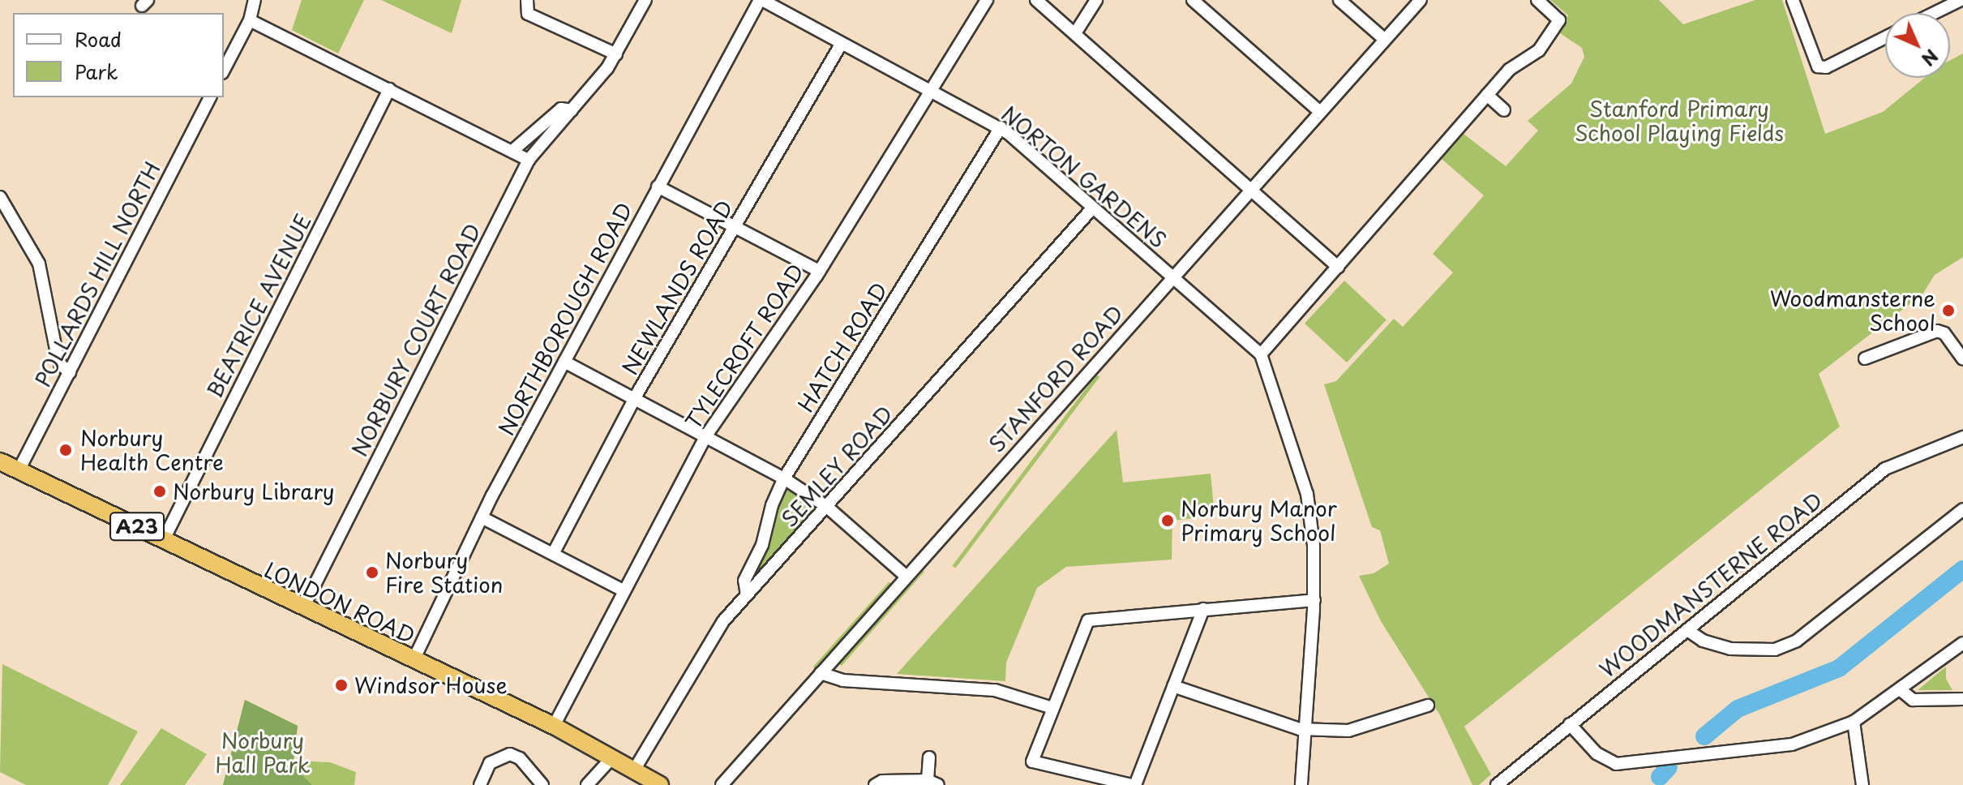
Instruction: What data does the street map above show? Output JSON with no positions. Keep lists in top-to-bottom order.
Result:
{
  "streets": {
    "highway": ["A23", "LONDON ROAD"],
    "street": [
      "NORTON GARDENS",
      "POLLARDS HILL NORTH",
      "NEWLANDS ROAD",
      "BEATRICE AVENUE",
      "NORTHBOROUGH ROAD",
      "NORBURY COURT ROAD",
      "TYLECROFT ROAD",
      "HATCH ROAD",
      "STANFORD ROAD",
      "SEMLEY ROAD",
      "WOODMANSTERNE ROAD"
    ]
  },
  "crossings": [
    ["NORTON GARDENS", "NEWLANDS ROAD"],
    ["NORTON GARDENS", "NORTHBOROUGH ROAD"],
    ["NORTON GARDENS", "TYLECROFT ROAD"],
    ["NORTON GARDENS", "HATCH ROAD"],
    ["NORTON GARDENS", "STANFORD ROAD"],
    ["NORTON GARDENS", "SEMLEY ROAD"],
    ["POLLARDS HILL NORTH", "LONDON ROAD"],
    ["BEATRICE AVENUE", "LONDON ROAD"],
    ["NORTHBOROUGH ROAD", "LONDON ROAD"],
    ["NORBURY COURT ROAD", "LONDON ROAD"],
    ["TYLECROFT ROAD", "LONDON ROAD"],
    ["HATCH ROAD", "SEMLEY ROAD"],
    ["SEMLEY ROAD", "LONDON ROAD"]
  ],
  "parks": ["Stanford Primary School Playing Fields", "Norbury Hall Park"],
  "places": [
    "Woodmansterne School",
    "Norbury Health Centre",
    "Norbury Library",
    "Norbury Manor Primary School",
    "Norbury Fire Station",
    "Windsor House"
  ],
  "legend": ["Road", "Park"],
  "north": "bottom right"
}
